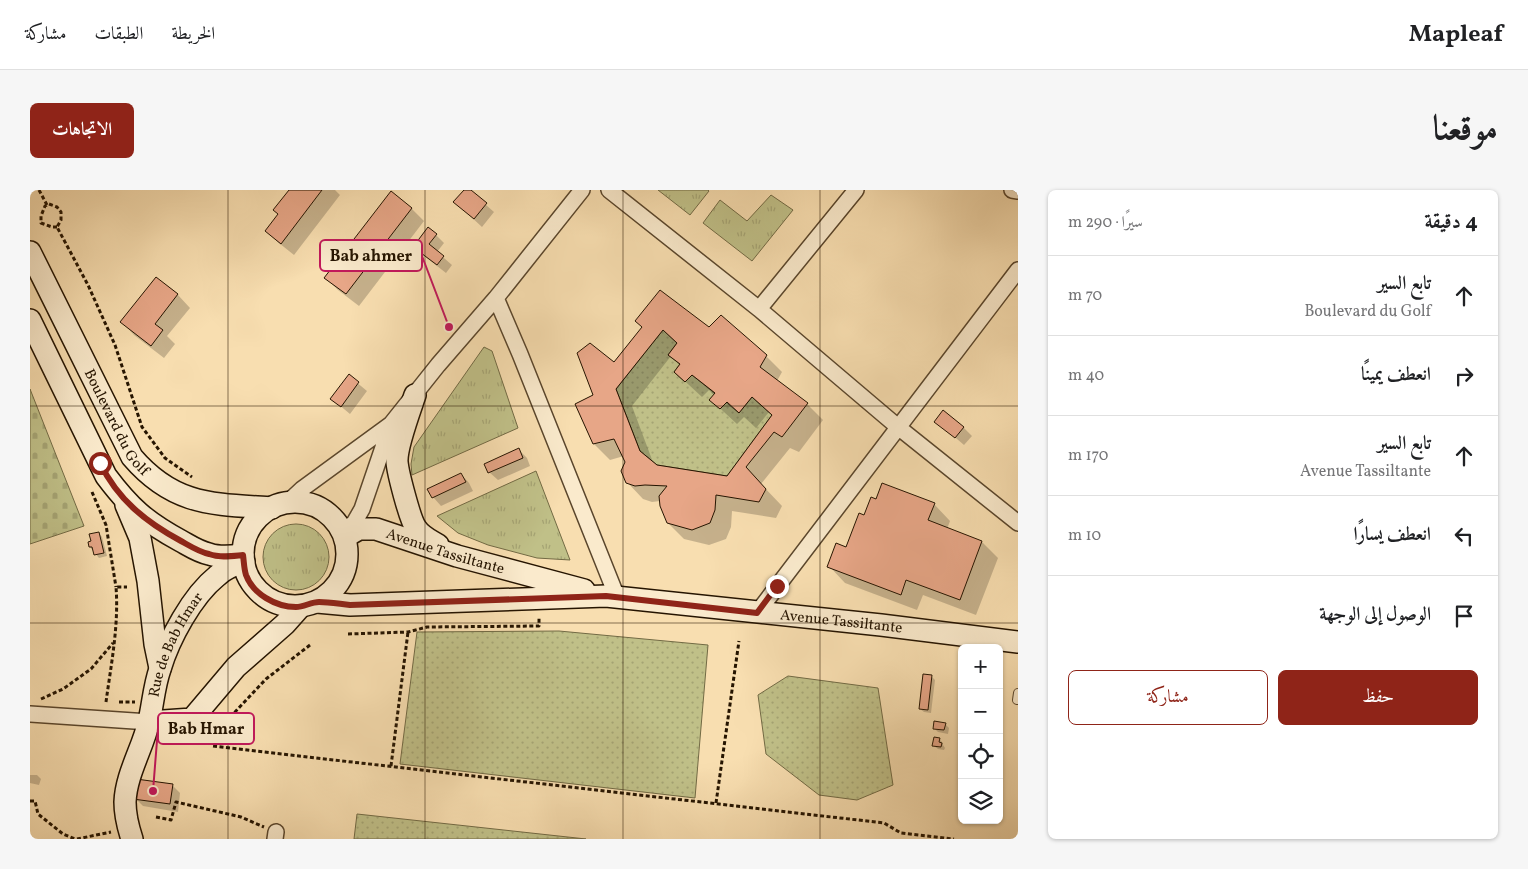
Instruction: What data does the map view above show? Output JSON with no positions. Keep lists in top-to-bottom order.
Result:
{
  "streets": {
    "main road": ["Boulevard du Golf", "Avenue Tassiltante", "Rue de Bab Hmar"]
  },
  "crossings": [
    ["Boulevard du Golf", "Avenue Tassiltante"],
    ["Boulevard du Golf", "Rue de Bab Hmar"],
    ["Avenue Tassiltante", "Rue de Bab Hmar"]
  ],
  "places": ["Bab ahmer", "Bab Hmar"],
  "page": {
    "header": "Mapleaf",
    "nav": ["الخريطة", "الطبقات", "مشاركة"],
    "title": "موقعنا",
    "buttons": [
      "الاتجاهات",
      ["حفظ", "مشاركة"]
    ],
    "heading": ["4 دقيقة", "سيرًا · 290 m"],
    "list": [
      ["تابع السير", "Boulevard du Golf", "70 m"],
      ["انعطف يمينًا", "40 m"],
      ["تابع السير", "Avenue Tassiltante", "170 m"],
      ["انعطف يسارًا", "10 m"],
      "الوصول إلى الوجهة"
    ],
    "map_buttons": ["+", "−"]
  }
}
